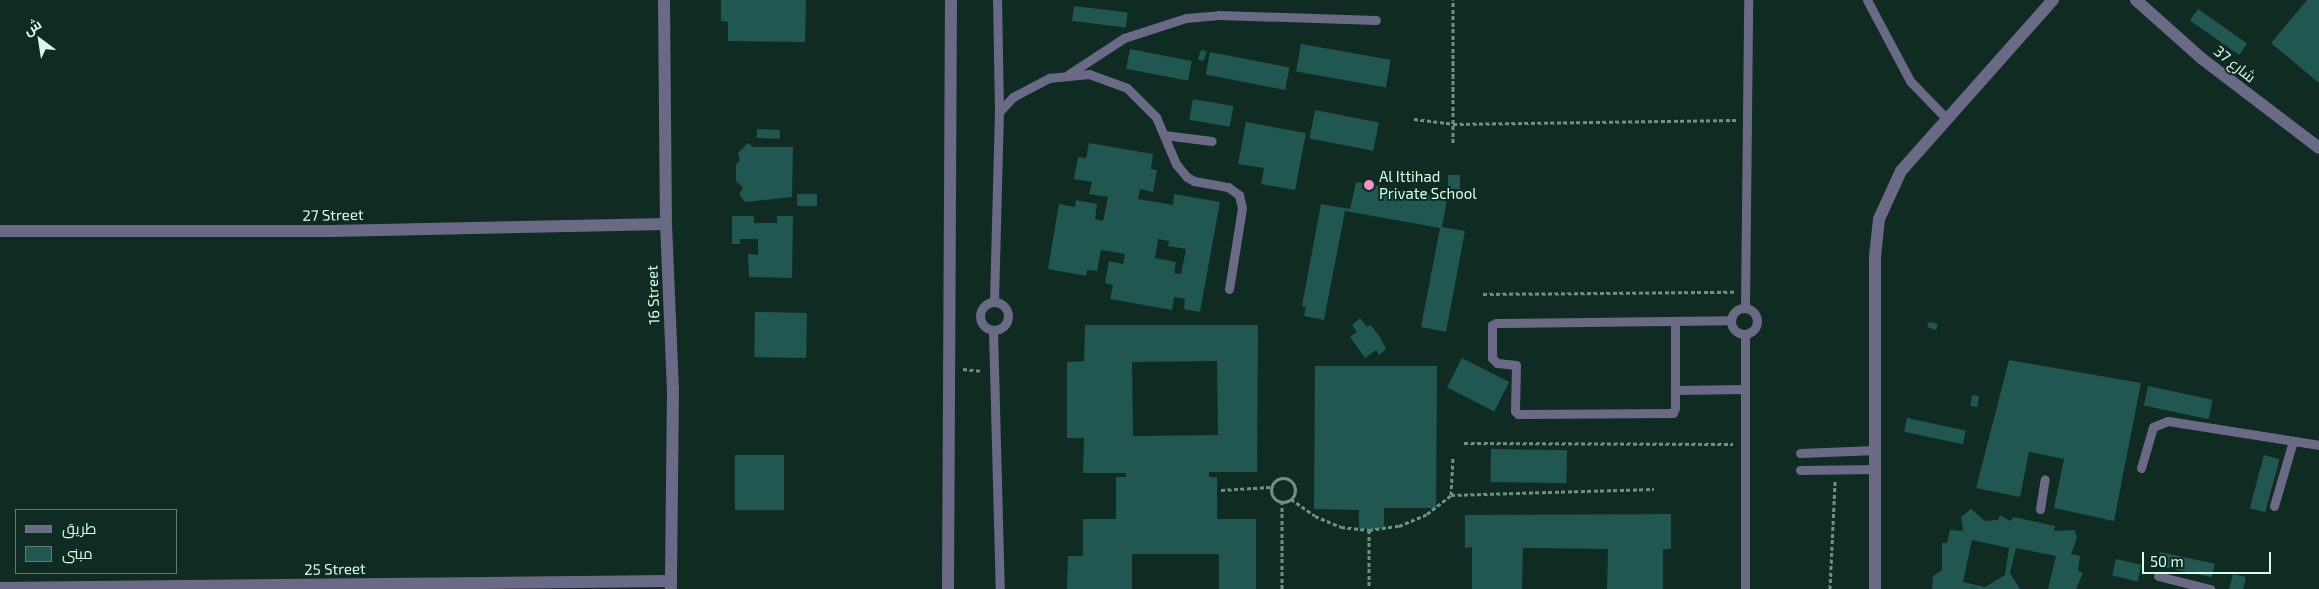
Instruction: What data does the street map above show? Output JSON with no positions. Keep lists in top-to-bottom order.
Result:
{
  "streets": {
    "street": [
      "شارع 37",
      "27 Street",
      "16 Street",
      "25 Street"
    ]
  },
  "crossings": [
    ["27 Street", "16 Street"],
    ["16 Street", "25 Street"]
  ],
  "places": ["Al Ittihad Private School"],
  "legend": ["طريق", "مبنى"],
  "scale_bar": "50 m",
  "north": "top left"
}
